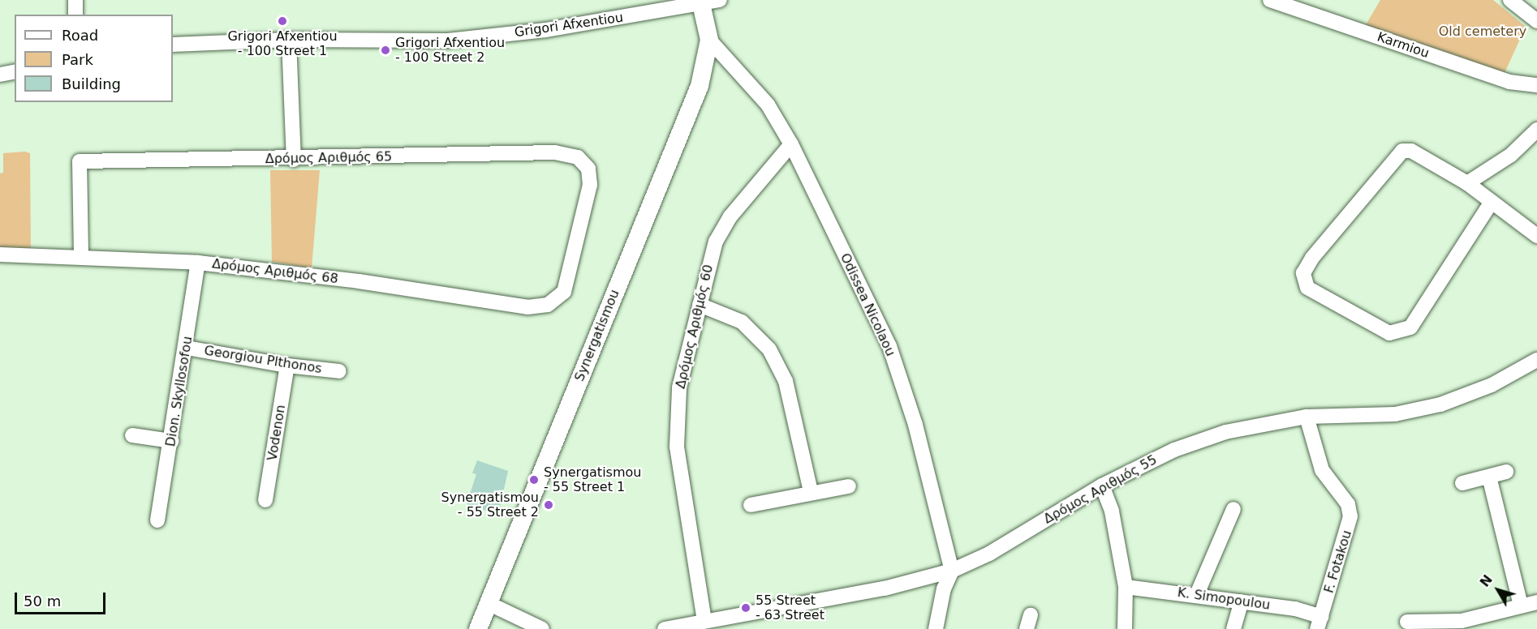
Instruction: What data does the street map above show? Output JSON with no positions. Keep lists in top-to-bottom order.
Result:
{
  "streets": {
    "main road": ["Synergatismou"],
    "street": [
      "Grigori Afxentiou",
      "Karmiou",
      "Δρόμος Αριθμός 65",
      "Δρόμος Αριθμός 68",
      "Odissea Nicolaou",
      "Δρόμος Αριθμός 60",
      "Georgiou Plthonos",
      "Dion. Skyllosofou",
      "Vodenon",
      "Δρόμος Αριθμός 55",
      "F. Fotakou",
      "K. Simopoulou"
    ]
  },
  "crossings": [
    ["Δρόμος Αριθμός 65", "Δρόμος Αριθμός 68"],
    ["Δρόμος Αριθμός 68", "Dion. Skyllosofou"],
    ["Odissea Nicolaou", "Δρόμος Αριθμός 60"],
    ["Odissea Nicolaou", "Synergatismou"],
    ["Odissea Nicolaou", "Δρόμος Αριθμός 55"],
    ["Δρόμος Αριθμός 60", "Δρόμος Αριθμός 55"],
    ["Georgiou Plthonos", "Dion. Skyllosofou"],
    ["Georgiou Plthonos", "Vodenon"],
    ["Δρόμος Αριθμός 55", "F. Fotakou"],
    ["F. Fotakou", "K. Simopoulou"]
  ],
  "parks": ["Old cemetery"],
  "places": [
    "Grigori Afxentiou - 100 Street 1",
    "Grigori Afxentiou - 100 Street 2",
    "Synergatismou - 55 Street 1",
    "Synergatismou - 55 Street 2",
    "55 Street - 63 Street"
  ],
  "legend": ["Road", "Park", "Building"],
  "scale_bar": "50 m",
  "north": "top left"
}
